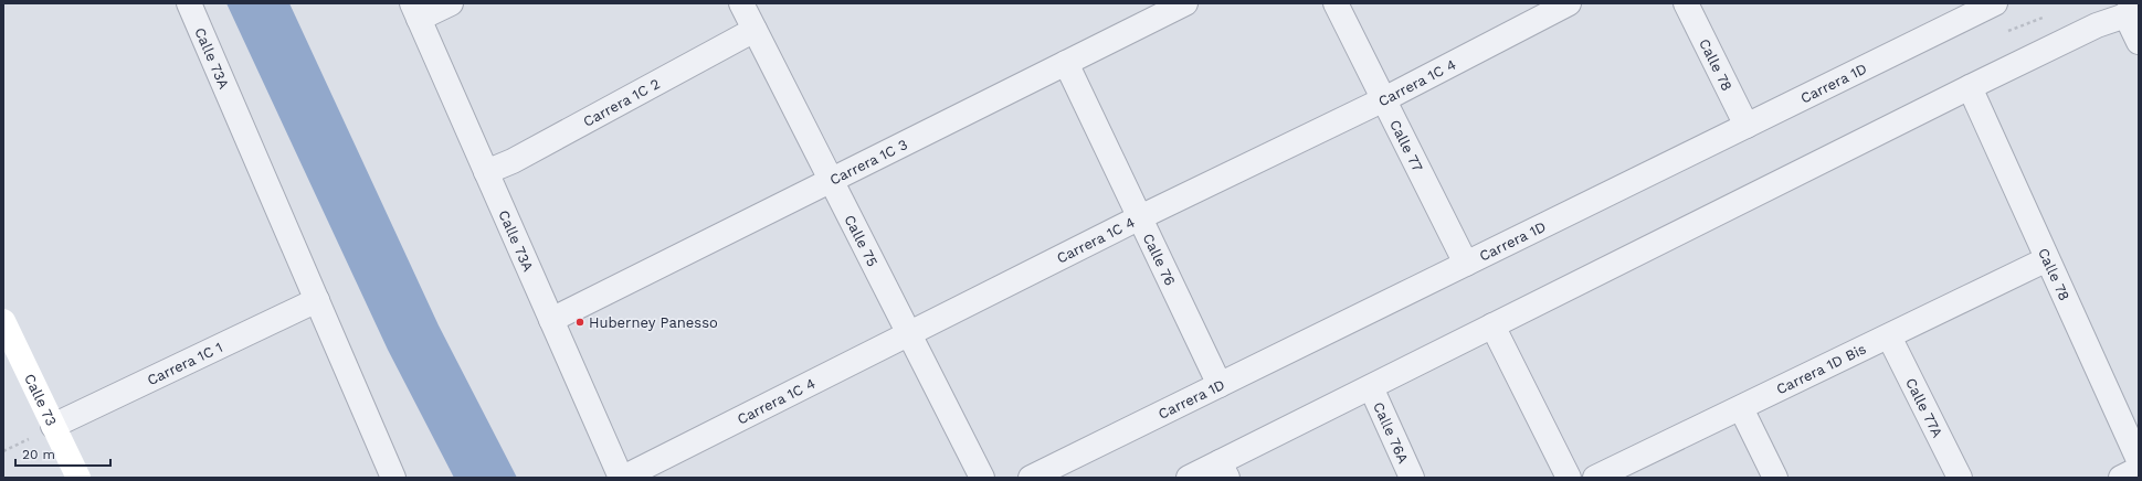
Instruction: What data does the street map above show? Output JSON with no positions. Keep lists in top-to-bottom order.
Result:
{
  "streets": {
    "main road": ["Calle 73"],
    "street": [
      "Calle 73A",
      "Calle 78",
      "Carrera 1C 4",
      "Carrera 1D",
      "Carrera 1C 2",
      "Calle 77",
      "Carrera 1C 3",
      "Calle 75",
      "Calle 76",
      "Carrera 1C 1",
      "Carrera 1D Bis",
      "Calle 77A",
      "Calle 76A"
    ]
  },
  "crossings": [
    ["Calle 73A", "Carrera 1C 4"],
    ["Calle 73A", "Carrera 1C 2"],
    ["Calle 73A", "Carrera 1C 3"],
    ["Calle 73A", "Carrera 1C 1"],
    ["Calle 78", "Carrera 1D"],
    ["Calle 78", "Carrera 1D Bis"],
    ["Carrera 1C 4", "Calle 77"],
    ["Carrera 1C 4", "Calle 75"],
    ["Carrera 1C 4", "Calle 76"],
    ["Carrera 1D", "Calle 77"],
    ["Carrera 1D", "Calle 76"],
    ["Carrera 1C 2", "Calle 75"],
    ["Carrera 1C 3", "Calle 75"],
    ["Carrera 1C 3", "Calle 76"],
    ["Carrera 1C 1", "Calle 73"],
    ["Carrera 1D Bis", "Calle 77A"]
  ],
  "places": ["Huberney Panesso"],
  "scale_bar": "20 m"
}
